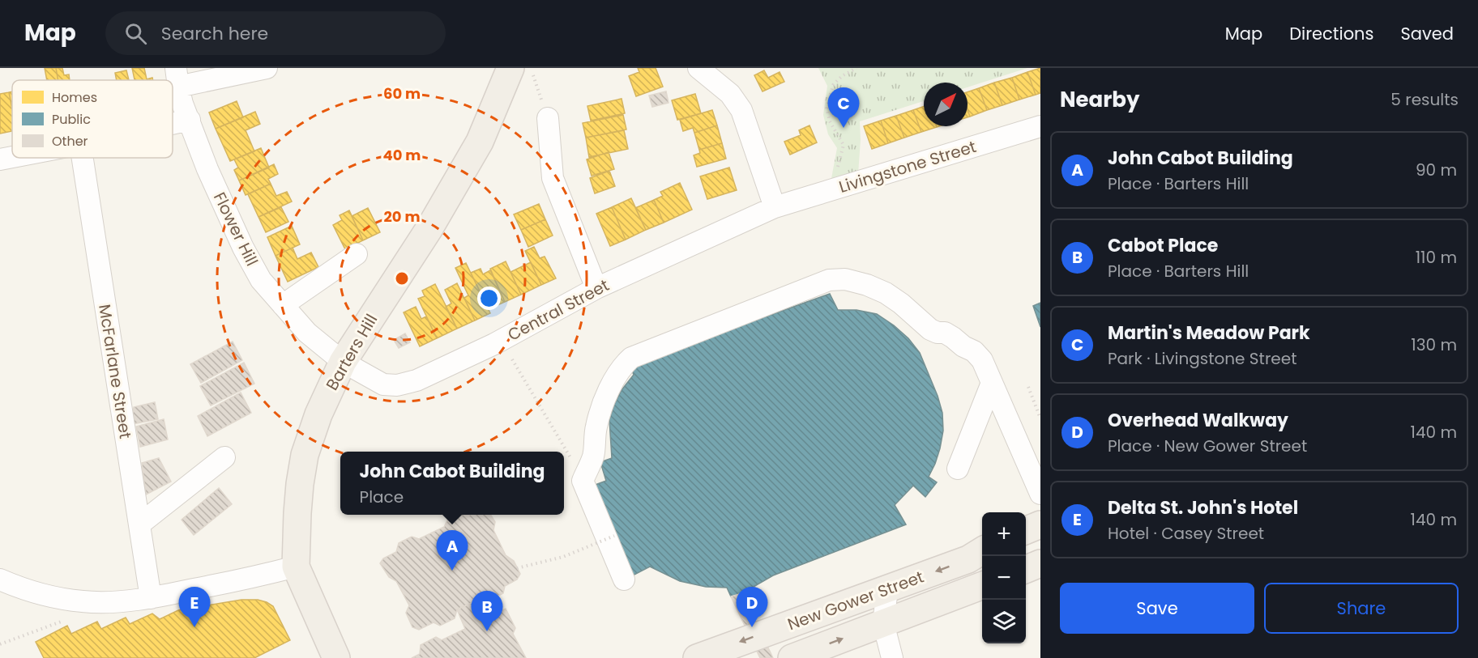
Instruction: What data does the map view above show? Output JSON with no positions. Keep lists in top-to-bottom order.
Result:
{
  "streets": {
    "main road": ["Barters Hill", "New Gower Street"],
    "street": [
      "Livingstone Street",
      "Flower Hill",
      "Central Street",
      "McFarlane Street"
    ]
  },
  "crossings": [
    ["Livingstone Street", "Central Street"],
    ["Flower Hill", "Central Street"],
    ["Flower Hill", "Barters Hill"],
    ["Central Street", "Barters Hill"]
  ],
  "legend": ["Homes", "Public", "Other"],
  "north": "top right",
  "page": {
    "header": "Map",
    "search": "Search here",
    "nav": ["Map", "Directions", "Saved"],
    "heading": ["Nearby", "5 results"],
    "pins": [
      "C",
      "A",
      "D",
      "E",
      "B"
    ],
    "list": [
      {
        "mark": "A",
        "name": "John Cabot Building",
        "note": "Place · Barters Hill",
        "value": "90 m"
      },
      {
        "mark": "B",
        "name": "Cabot Place",
        "note": "Place · Barters Hill",
        "value": "110 m"
      },
      {
        "mark": "C",
        "name": "Martin's Meadow Park",
        "note": "Park · Livingstone Street",
        "value": "130 m"
      },
      {
        "mark": "D",
        "name": "Overhead Walkway",
        "note": "Place · New Gower Street",
        "value": "140 m"
      },
      {
        "mark": "E",
        "name": "Delta St. John's Hotel",
        "note": "Hotel · Casey Street",
        "value": "140 m"
      }
    ],
    "popup": ["John Cabot Building", "Place"],
    "map_buttons": ["+", "−"],
    "buttons": ["Save", "Share"]
  },
  "rings": ["60 m", "40 m", "20 m"]
}
